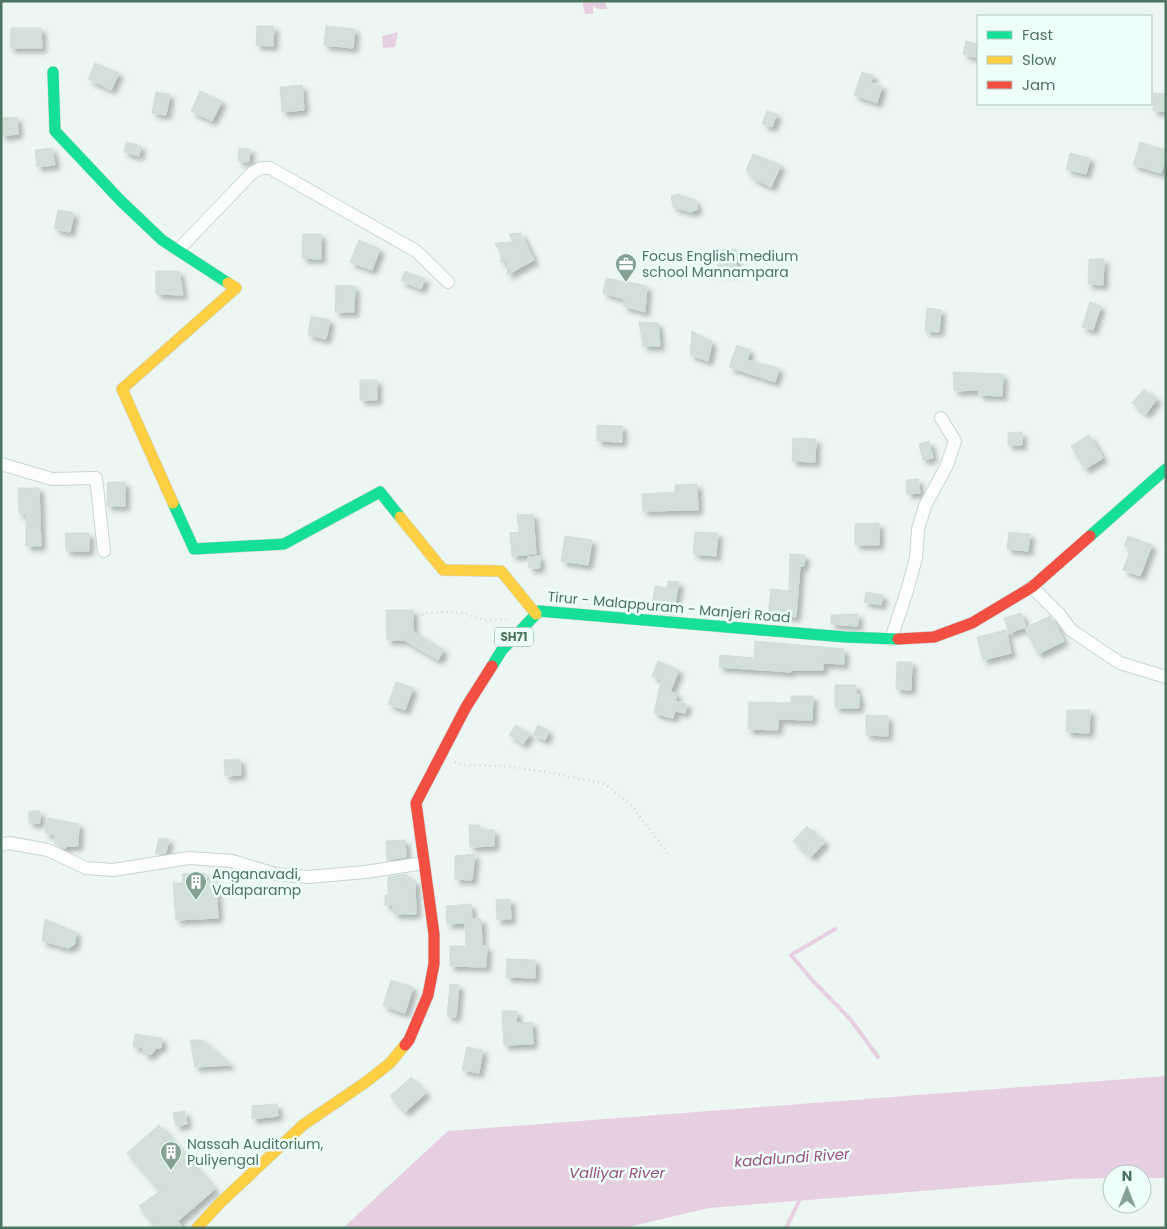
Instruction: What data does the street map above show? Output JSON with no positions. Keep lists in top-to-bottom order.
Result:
{
  "streets": {
    "main road": ["Tirur - Malappuram - Manjeri Road", "SH71"]
  },
  "water": ["kadalundi River", "Valliyar River"],
  "places": {
    "office": ["Focus English medium school Mannampara"],
    "building": ["Anganavadi, Valaparamp", "Nassah Auditorium, Puliyengal"]
  },
  "legend": ["Fast", "Slow", "Jam"],
  "north": "top"
}
